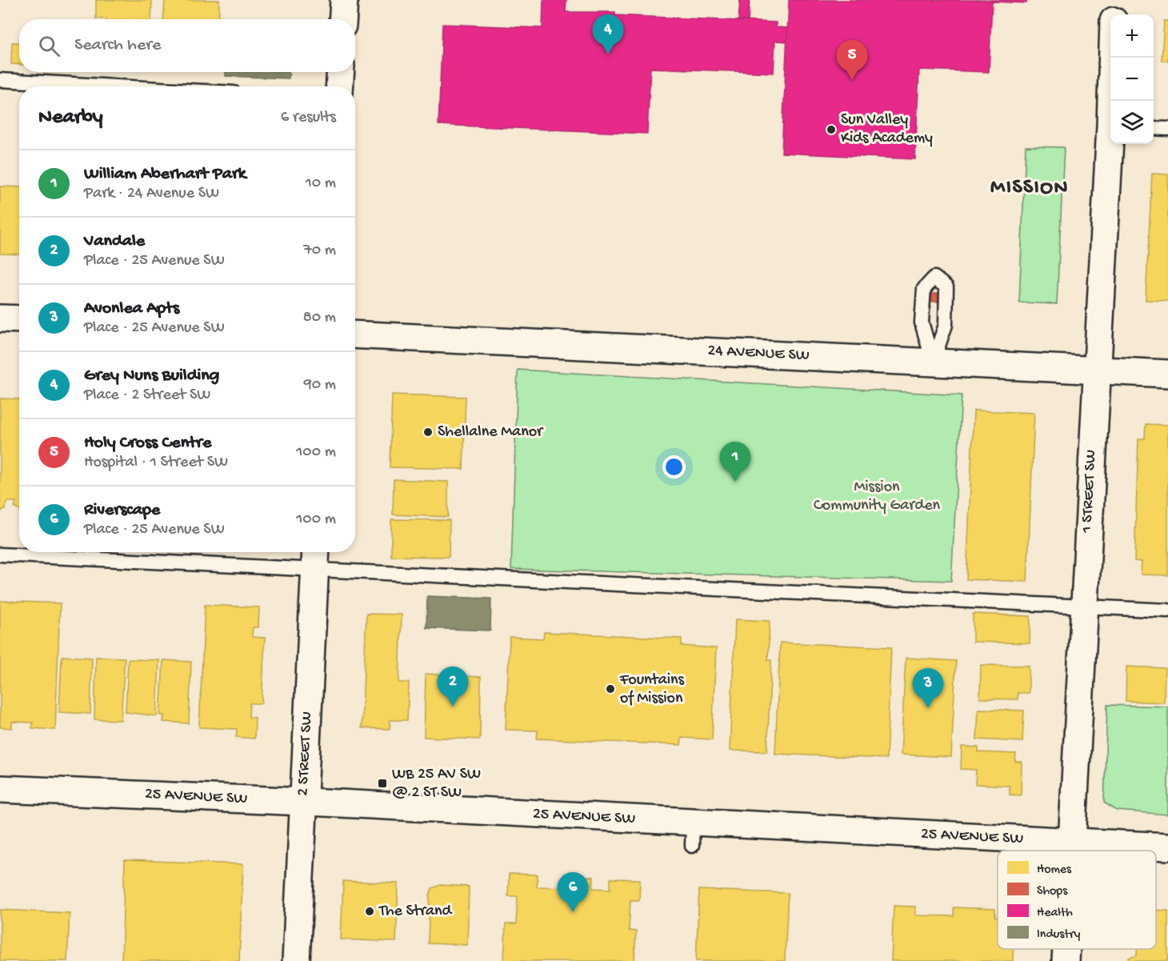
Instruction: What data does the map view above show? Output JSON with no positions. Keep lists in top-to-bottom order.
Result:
{
  "streets": {
    "street": [
      "24 AVENUE SW",
      "1 STREET SW",
      "2 STREET SW",
      "25 AVENUE SW"
    ]
  },
  "crossings": [
    ["24 AVENUE SW", "1 STREET SW"],
    ["1 STREET SW", "25 AVENUE SW"],
    ["2 STREET SW", "25 AVENUE SW"]
  ],
  "districts": ["MISSION"],
  "parks": ["Mission Community Garden"],
  "places": {
    "other": [
      "Sun Valley Kids Academy",
      "Shellalne Manor",
      "Fountains of Mission",
      "The Strand"
    ],
    "transit": ["WB 25 AV SW @ 2 ST SW"]
  },
  "legend": [
    "Homes",
    "Shops",
    "Health",
    "Industry"
  ],
  "page": {
    "map_buttons": ["+", "−"],
    "pins": [
      "4",
      "5",
      "1",
      "2",
      "3",
      "6"
    ],
    "search": "Search here",
    "heading": ["Nearby", "6 results"],
    "list": [
      {
        "mark": "1",
        "name": "William Aberhart Park",
        "note": "Park · 24 Avenue SW",
        "value": "10 m"
      },
      {
        "mark": "2",
        "name": "Vandale",
        "note": "Place · 25 Avenue SW",
        "value": "70 m"
      },
      {
        "mark": "3",
        "name": "Avonlea Apts",
        "note": "Place · 25 Avenue SW",
        "value": "80 m"
      },
      {
        "mark": "4",
        "name": "Grey Nuns Building",
        "note": "Place · 2 Street SW",
        "value": "90 m"
      },
      {
        "mark": "5",
        "name": "Holy Cross Centre",
        "note": "Hospital · 1 Street SW",
        "value": "100 m"
      },
      {
        "mark": "6",
        "name": "Riverscape",
        "note": "Place · 25 Avenue SW",
        "value": "100 m"
      }
    ]
  }
}
